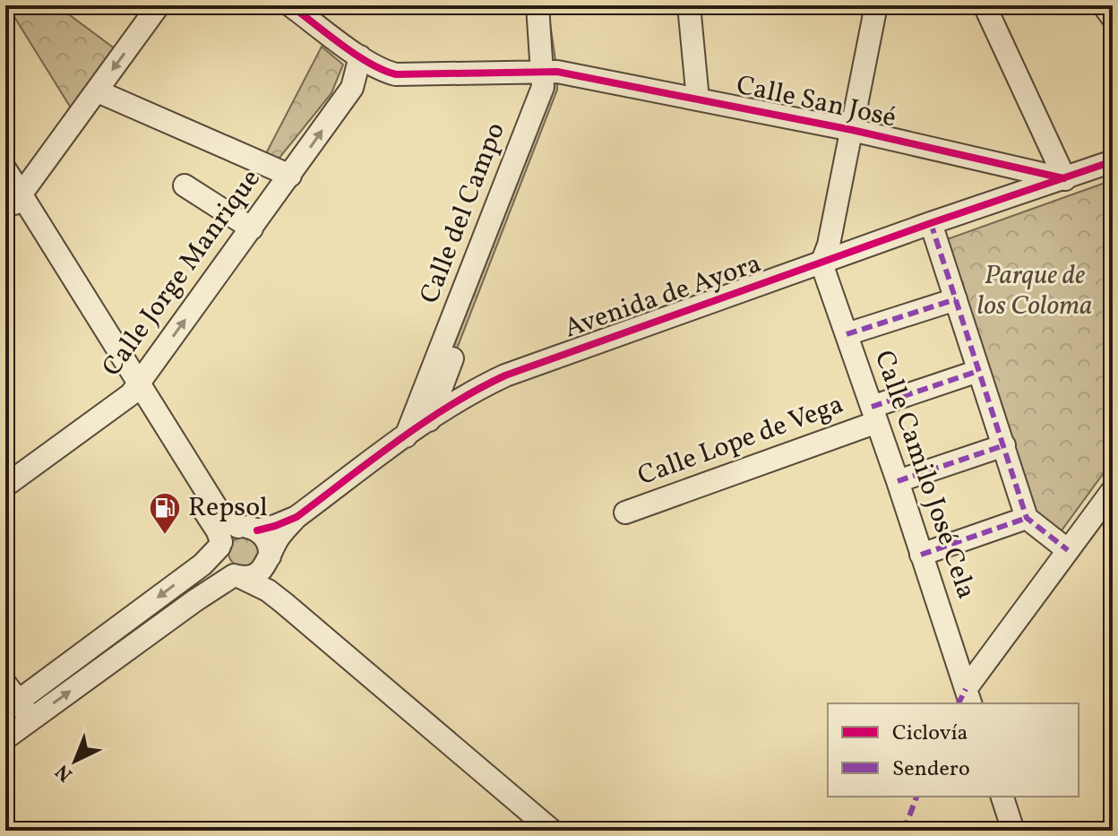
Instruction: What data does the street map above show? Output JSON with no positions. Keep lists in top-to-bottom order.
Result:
{
  "streets": {
    "street": [
      "Calle San José",
      "Calle del Campo",
      "Calle Jorge Manrique",
      "Avenida de Ayora",
      "Calle Lope de Vega",
      "Calle Camilo José Cela"
    ]
  },
  "crossings": [
    ["Calle San José", "Calle del Campo"],
    ["Calle San José", "Avenida de Ayora"],
    ["Calle del Campo", "Avenida de Ayora"],
    ["Avenida de Ayora", "Calle Camilo José Cela"],
    ["Calle Lope de Vega", "Calle Camilo José Cela"]
  ],
  "one_way": ["Calle Jorge Manrique"],
  "parks": ["Parque de los Coloma"],
  "places": {
    "fuel station": ["Repsol"]
  },
  "legend": ["Ciclovía", "Sendero"],
  "north": "bottom left"
}
